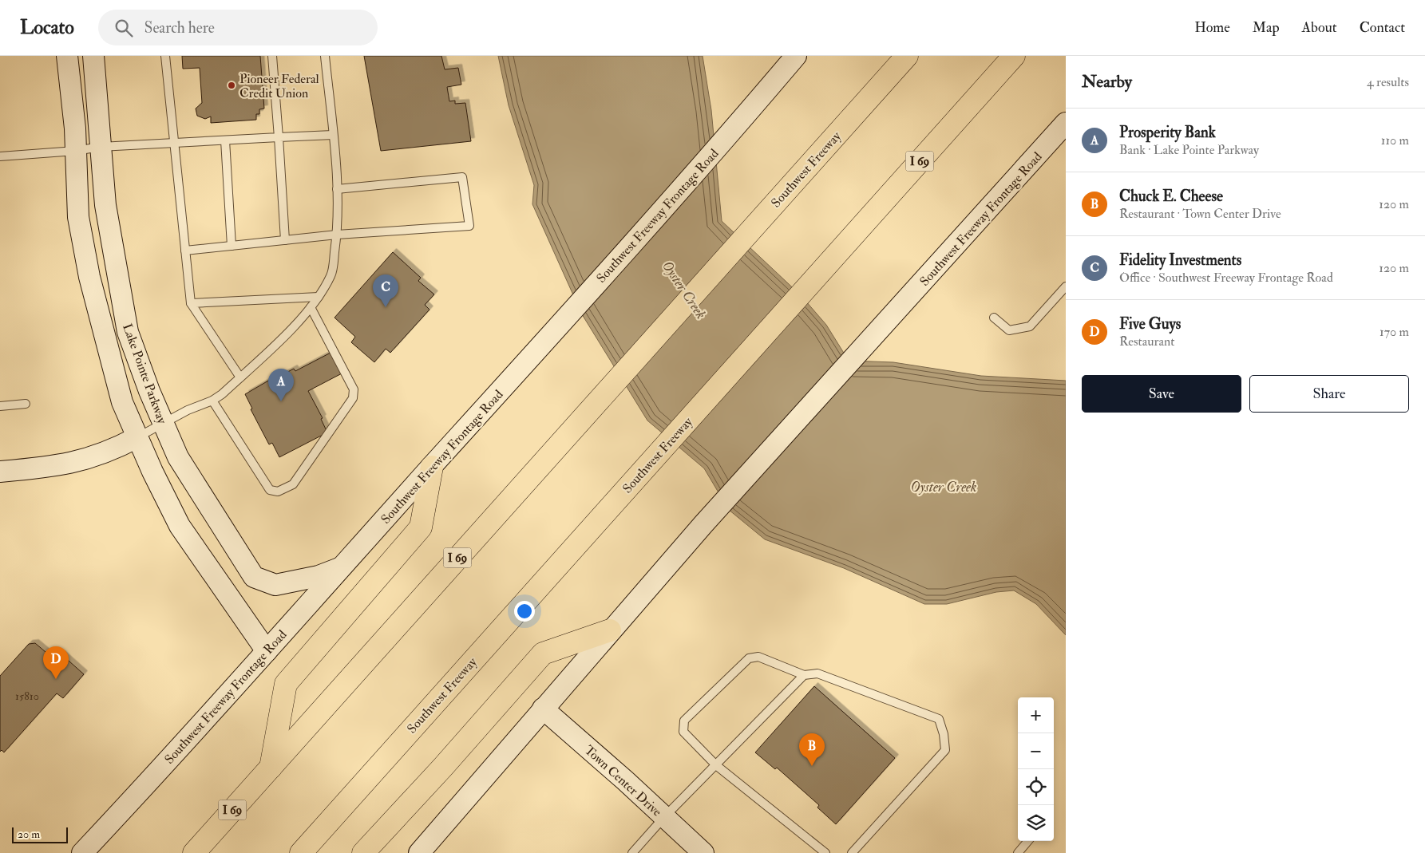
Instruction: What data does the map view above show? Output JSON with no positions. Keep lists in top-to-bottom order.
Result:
{
  "streets": {
    "highway": ["I 69", "Southwest Freeway"],
    "main road": ["Southwest Freeway Frontage Road", "Lake Pointe Parkway", "Town Center Drive"]
  },
  "crossings": [
    ["Southwest Freeway Frontage Road", "Lake Pointe Parkway"],
    ["Southwest Freeway Frontage Road", "Town Center Drive"]
  ],
  "water": ["Oyster Creek"],
  "places": ["Pioneer Federal Credit Union"],
  "house_numbers": ["15810"],
  "scale_bar": "20 m",
  "page": {
    "header": "Locato",
    "search": "Search here",
    "nav": [
      "Home",
      "Map",
      "About",
      "Contact"
    ],
    "heading": ["Nearby", "4 results"],
    "list": [
      {
        "mark": "A",
        "name": "Prosperity Bank",
        "note": "Bank · Lake Pointe Parkway",
        "value": "110 m"
      },
      {
        "mark": "B",
        "name": "Chuck E. Cheese",
        "note": "Restaurant · Town Center Drive",
        "value": "120 m"
      },
      {
        "mark": "C",
        "name": "Fidelity Investments",
        "note": "Office · Southwest Freeway Frontage Road",
        "value": "120 m"
      },
      {
        "mark": "D",
        "name": "Five Guys",
        "note": "Restaurant",
        "value": "170 m"
      }
    ],
    "pins": [
      "C",
      "A",
      "D",
      "B"
    ],
    "buttons": ["Save", "Share"],
    "map_buttons": ["+", "−"],
    "scale": "20 m"
  }
}
